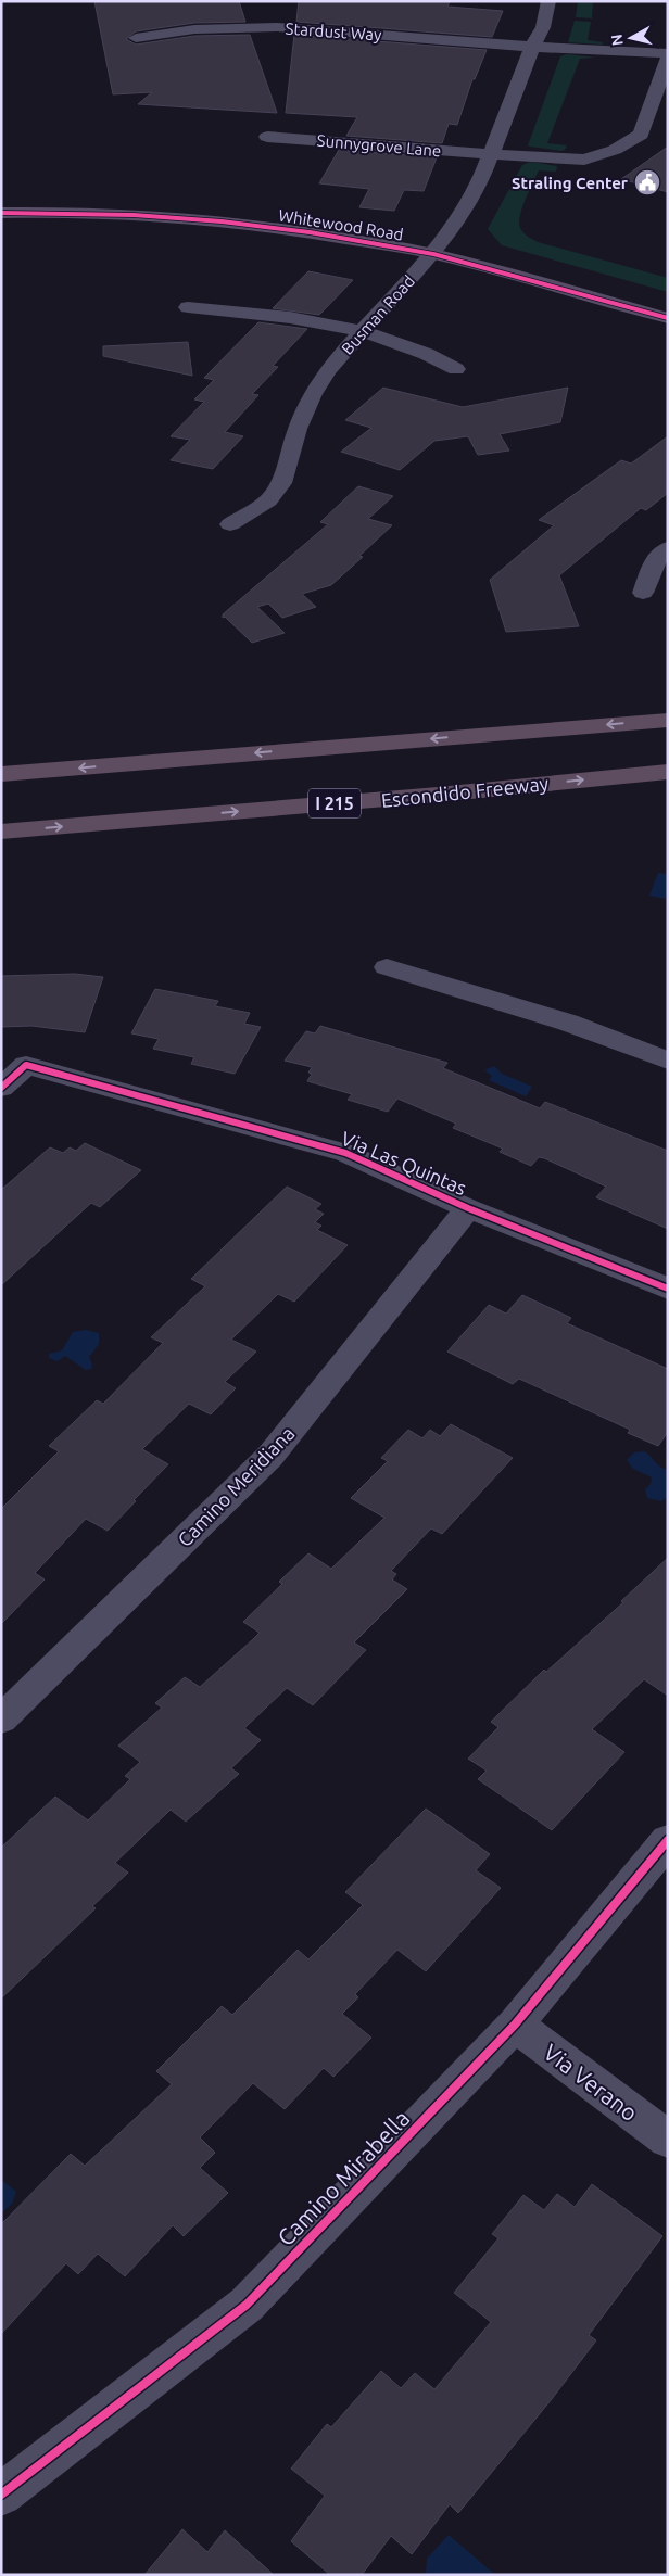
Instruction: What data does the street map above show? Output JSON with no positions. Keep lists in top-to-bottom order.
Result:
{
  "streets": {
    "highway": ["Escondido Freeway", "I 215"],
    "main road": ["Whitewood Road"],
    "street": [
      "Stardust Way",
      "Sunnygrove Lane",
      "Busman Road",
      "Via Las Quintas",
      "Camino Meridiana",
      "Via Verano",
      "Camino Mirabella"
    ]
  },
  "crossings": [
    ["Stardust Way", "Sunnygrove Lane"],
    ["Stardust Way", "Busman Road"],
    ["Sunnygrove Lane", "Busman Road"],
    ["Whitewood Road", "Busman Road"],
    ["Via Las Quintas", "Camino Meridiana"],
    ["Via Verano", "Camino Mirabella"]
  ],
  "places": {
    "public building": ["Straling Center"]
  },
  "north": "left"
}
